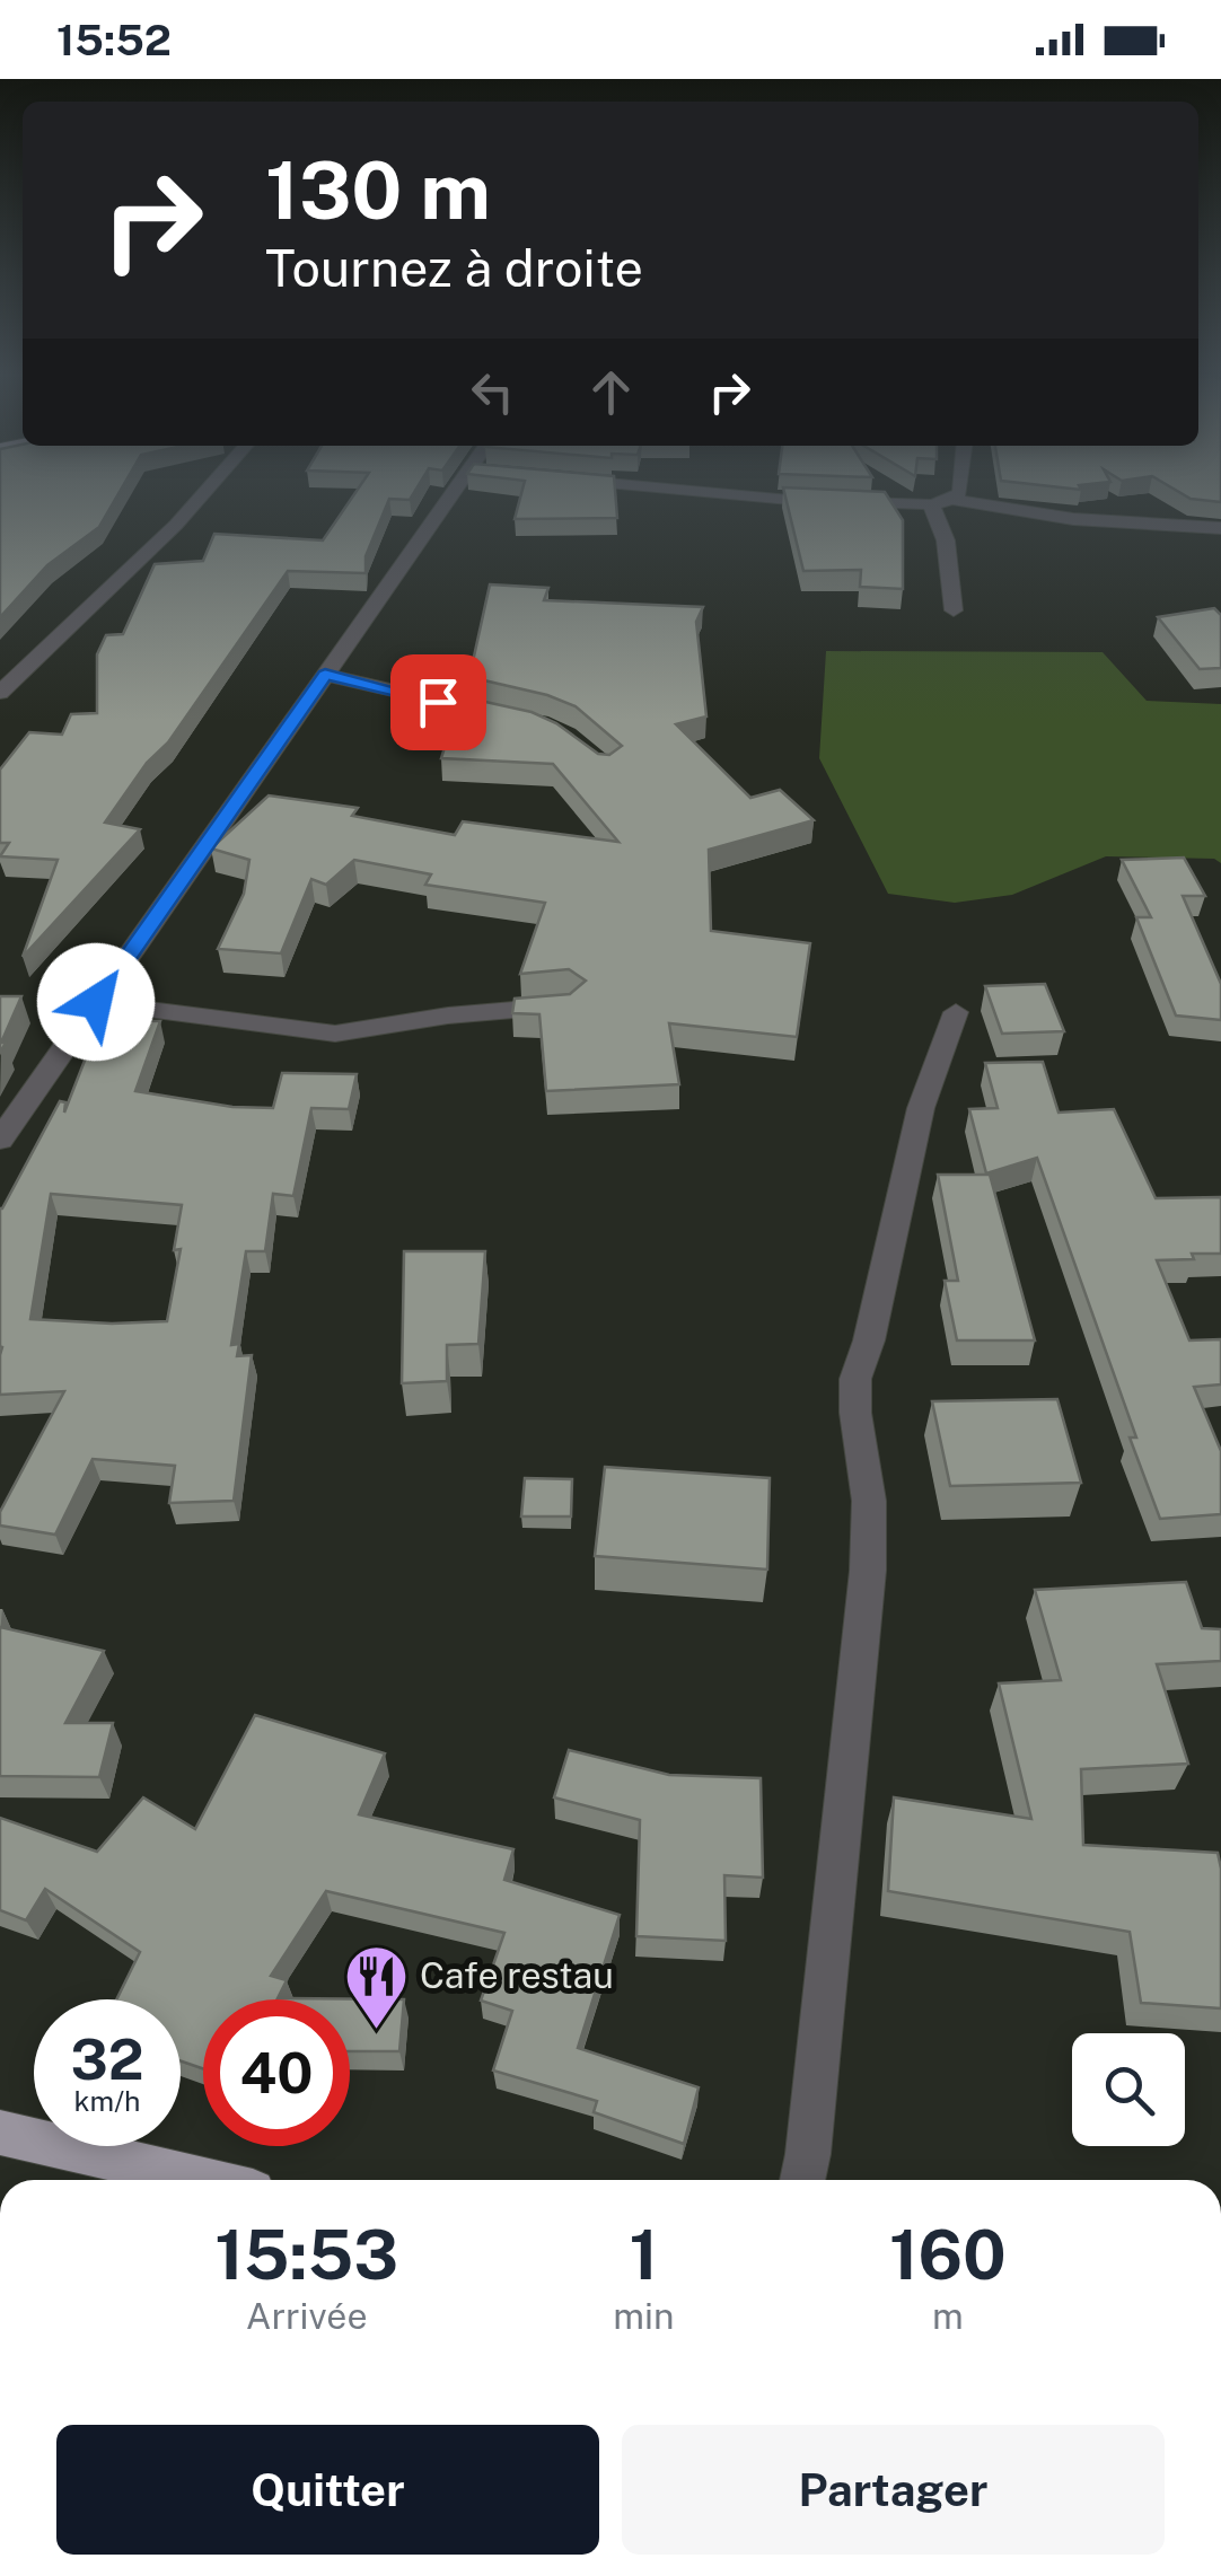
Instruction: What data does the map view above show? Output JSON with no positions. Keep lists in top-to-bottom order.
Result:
{
  "places": {
    "restaurant": ["Cafe restau"]
  },
  "page": {
    "status": "15:52",
    "turn": ["130 m", "Tournez à droite"],
    "speed": "32 km/h",
    "limit": "40",
    "eta": [
      "15:53",
      "Arrivée",
      "1",
      "min",
      "160",
      "m"
    ],
    "buttons": ["Quitter", "Partager"]
  }
}
